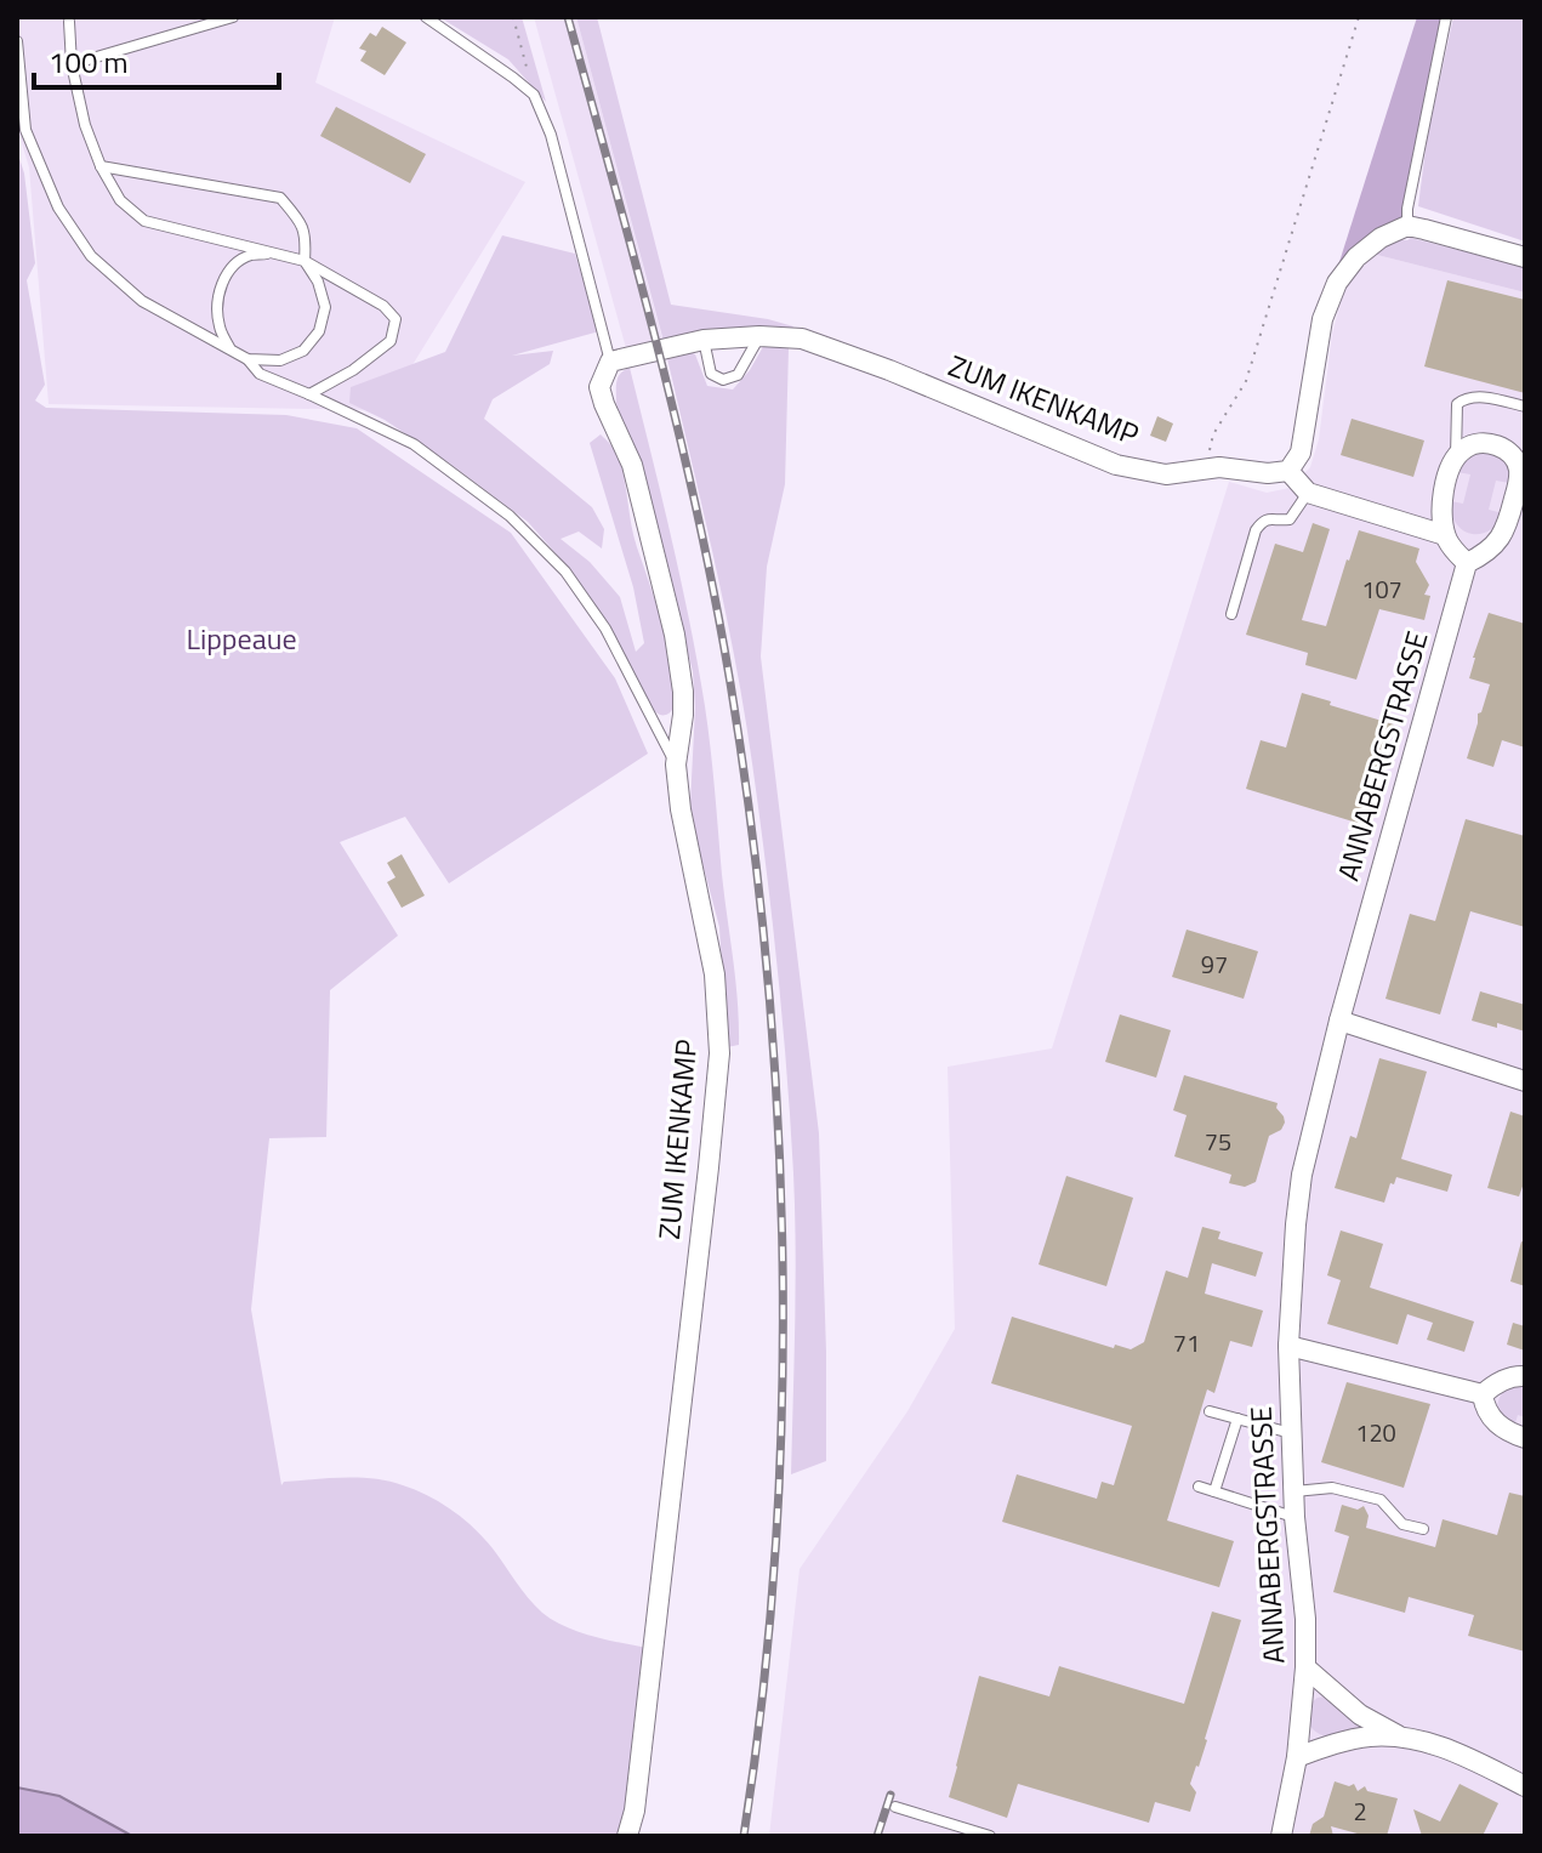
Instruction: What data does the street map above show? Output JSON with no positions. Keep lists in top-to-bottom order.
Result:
{
  "streets": {
    "street": ["ZUM IKENKAMP", "ANNABERGSTRASSE"]
  },
  "parks": ["Lippeaue"],
  "house_numbers": [
    "107",
    "97",
    "75",
    "71",
    "120",
    "2"
  ],
  "scale_bar": "100 m"
}
